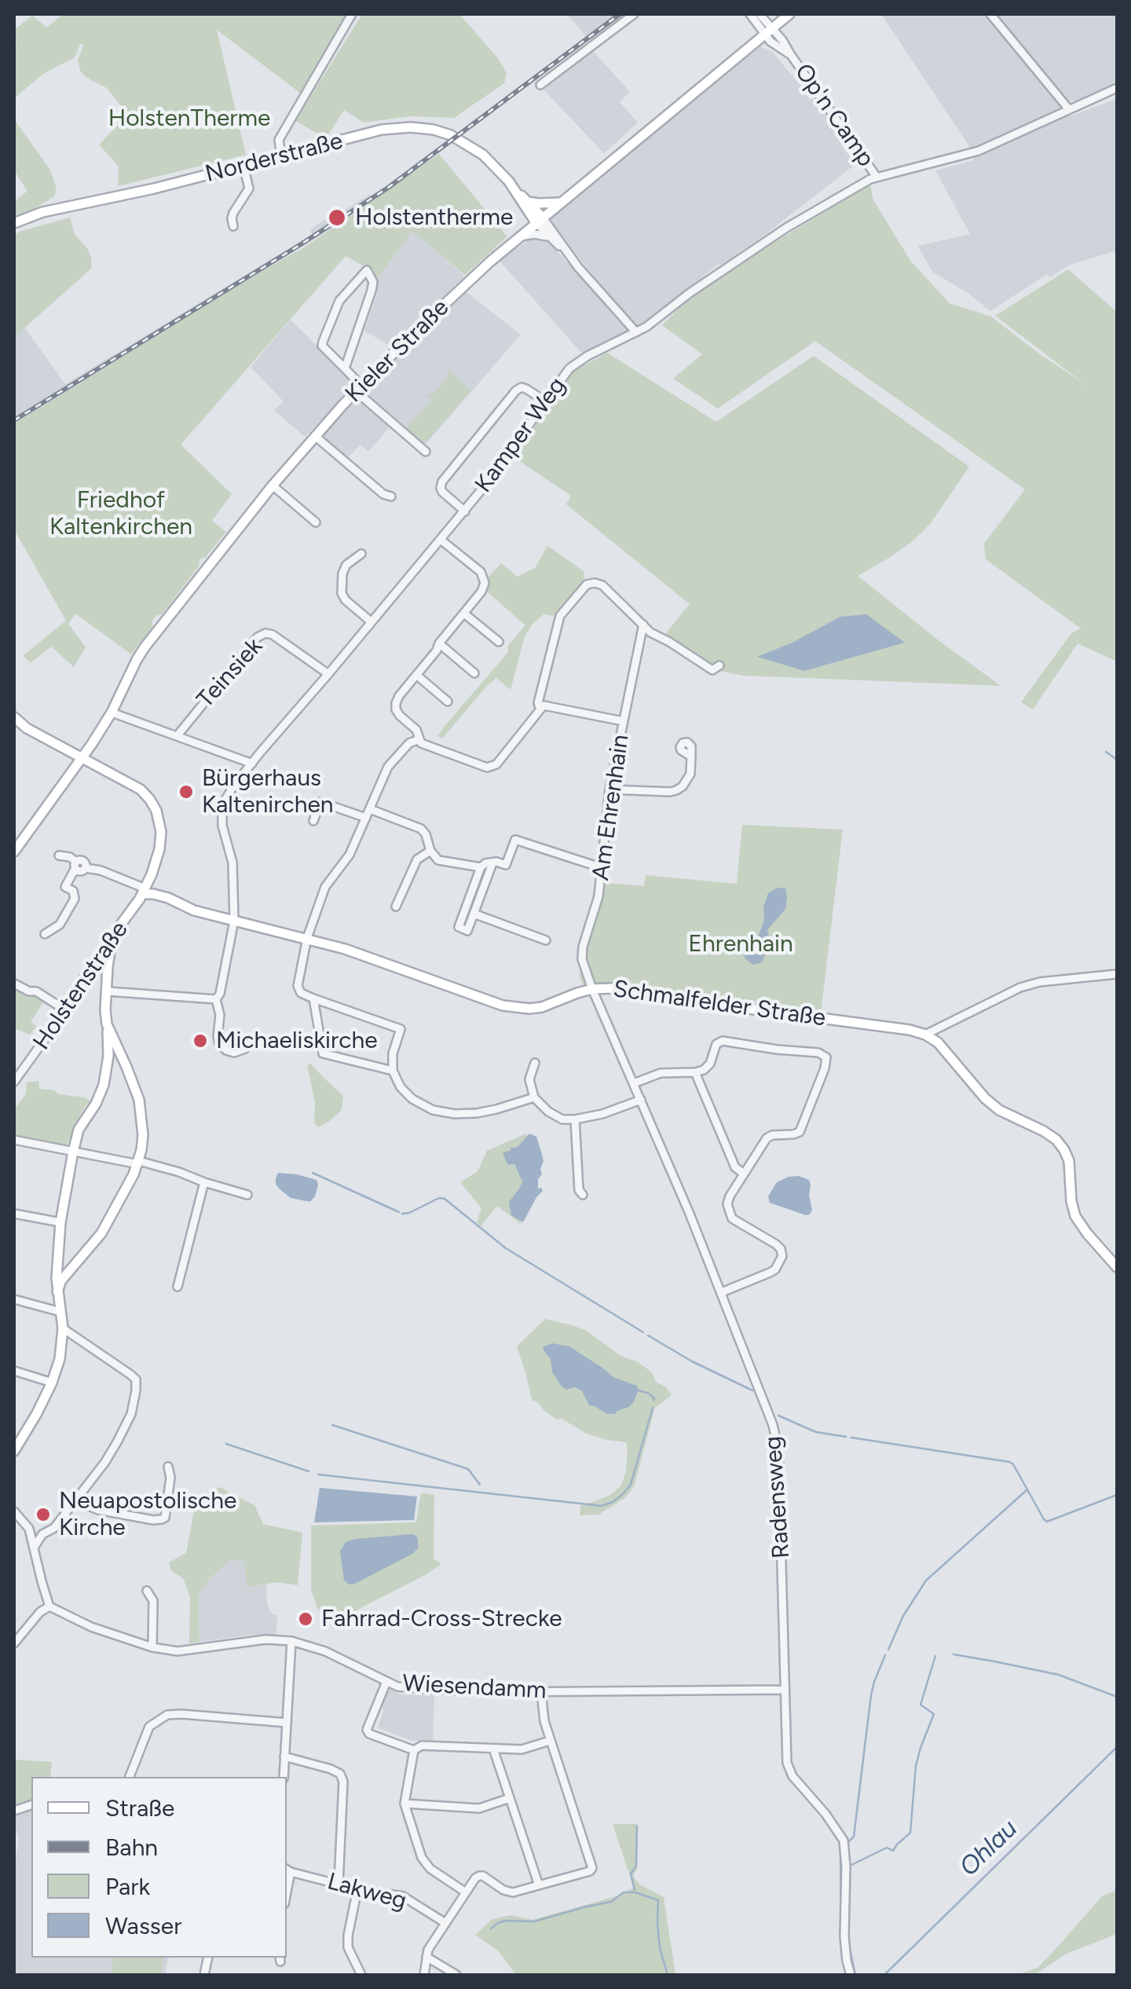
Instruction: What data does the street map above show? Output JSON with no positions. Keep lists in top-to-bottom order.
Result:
{
  "streets": {
    "main road": [
      "Norderstraße",
      "Kieler Straße",
      "Holstenstraße",
      "Schmalfelder Straße"
    ],
    "street": [
      "Op'n Camp",
      "Kamper Weg",
      "Teinsiek",
      "Am Ehrenhain",
      "Radensweg",
      "Wiesendamm",
      "Lakweg"
    ]
  },
  "crossings": [
    ["Op'n Camp", "Kieler Straße"],
    ["Op'n Camp", "Kamper Weg"],
    ["Norderstraße", "Kieler Straße"],
    ["Norderstraße", "Kamper Weg"],
    ["Kieler Straße", "Teinsiek"],
    ["Kieler Straße", "Holstenstraße"],
    ["Kamper Weg", "Teinsiek"],
    ["Kamper Weg", "Schmalfelder Straße"],
    ["Am Ehrenhain", "Schmalfelder Straße"],
    ["Am Ehrenhain", "Radensweg"],
    ["Holstenstraße", "Schmalfelder Straße"],
    ["Schmalfelder Straße", "Radensweg"],
    ["Radensweg", "Wiesendamm"]
  ],
  "water": ["Ohlau"],
  "parks": ["HolstenTherme", "Friedhof Kaltenkirchen", "Ehrenhain"],
  "places": [
    "Holstentherme",
    "Bürgerhaus Kaltenirchen",
    "Michaeliskirche",
    "Neuapostolische Kirche",
    "Fahrrad-Cross-Strecke"
  ],
  "legend": [
    "Straße",
    "Bahn",
    "Park",
    "Wasser"
  ]
}
